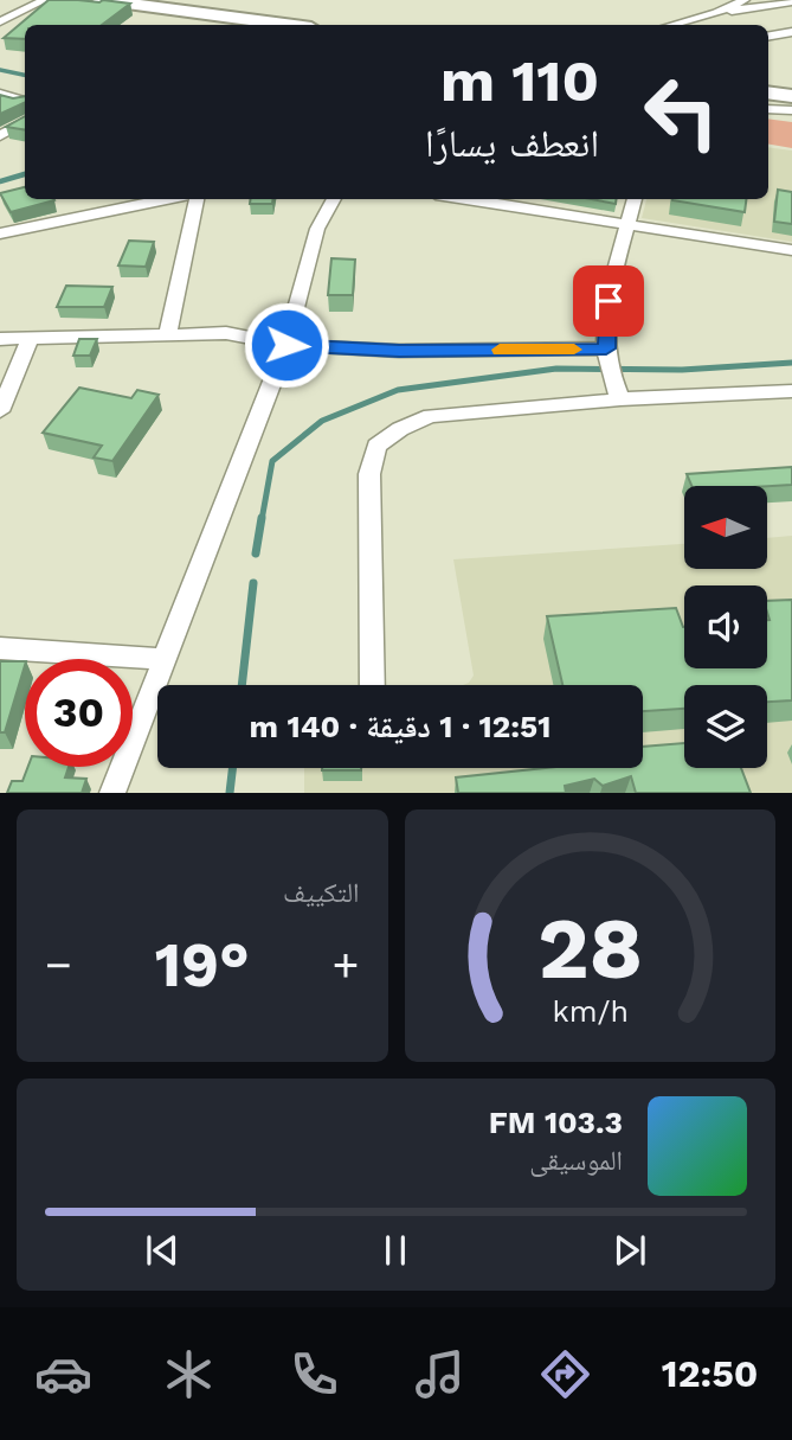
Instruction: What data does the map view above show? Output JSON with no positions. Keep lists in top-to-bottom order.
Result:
{
  "north": "left",
  "page": {
    "turn": ["110 m", "انعطف يسارًا"],
    "limit": "30",
    "trip": "12:51 · 1 دقيقة · 140 m",
    "tile": "التكييف",
    "heat": ["−", "19°", "+"],
    "song": ["103.3 FM", "الموسيقى"],
    "tabs": "12:50",
    "gauge": ["28", "km/h"]
  }
}
